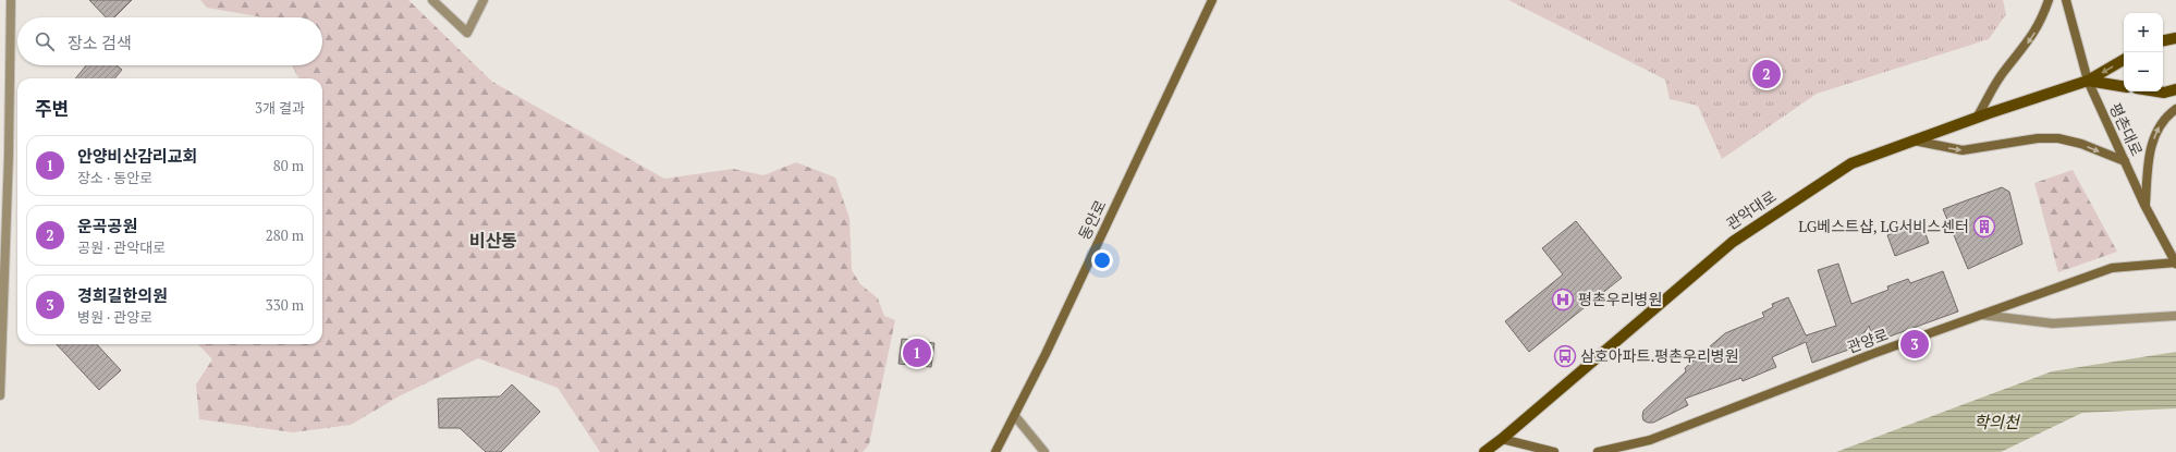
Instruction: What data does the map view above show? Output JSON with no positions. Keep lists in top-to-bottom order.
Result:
{
  "streets": {
    "main road": ["관악대로"],
    "street": ["평촌대로", "동안로", "관양로"]
  },
  "crossings": [
    ["평촌대로", "관악대로"],
    ["평촌대로", "관양로"]
  ],
  "districts": ["비산동"],
  "water": ["학의천"],
  "places": {
    "building": ["LG베스트샵, LG서비스센터"],
    "hospital": ["평촌우리병원"],
    "bus stop": ["삼호아파트.평촌우리병원"]
  },
  "page": {
    "map_buttons": ["+", "−"],
    "search": "장소 검색",
    "pins": ["2", "3", "1"],
    "heading": ["주변", "3개 결과"],
    "list": [
      {
        "mark": "1",
        "name": "안양비산감리교회",
        "note": "장소 · 동안로",
        "value": "80 m"
      },
      {
        "mark": "2",
        "name": "운곡공원",
        "note": "공원 · 관악대로",
        "value": "280 m"
      },
      {
        "mark": "3",
        "name": "경희길한의원",
        "note": "병원 · 관양로",
        "value": "330 m"
      }
    ]
  }
}
